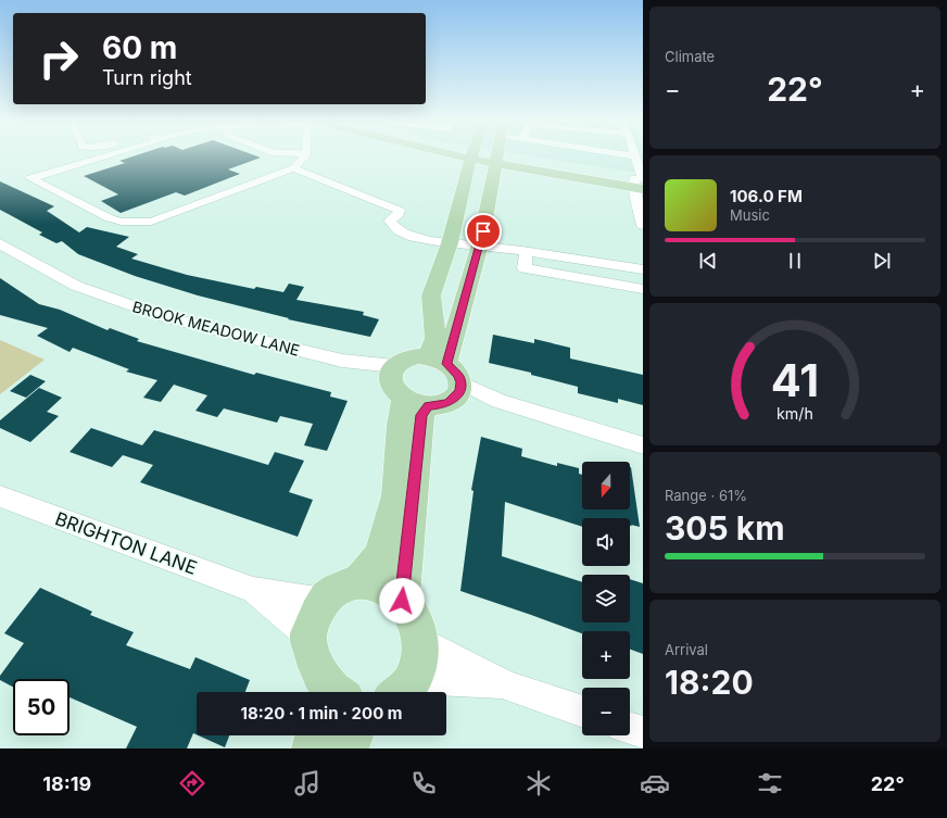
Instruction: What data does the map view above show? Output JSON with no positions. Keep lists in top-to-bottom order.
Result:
{
  "streets": {
    "street": ["BROOK MEADOW LANE", "BRIGHTON LANE"]
  },
  "north": "bottom",
  "page": {
    "tile": [
      "Climate",
      ["Range · 61%", "305 km"],
      ["Arrival", "18:20"]
    ],
    "turn": ["60 m", "Turn right"],
    "heat": ["−", "22°", "+"],
    "song": ["106.0 FM", "Music"],
    "map_buttons": ["+", "−"],
    "limit": "50",
    "trip": "18:20 · 1 min · 200 m",
    "tabs": ["18:19", "22°"],
    "gauge": ["41", "km/h"]
  }
}
